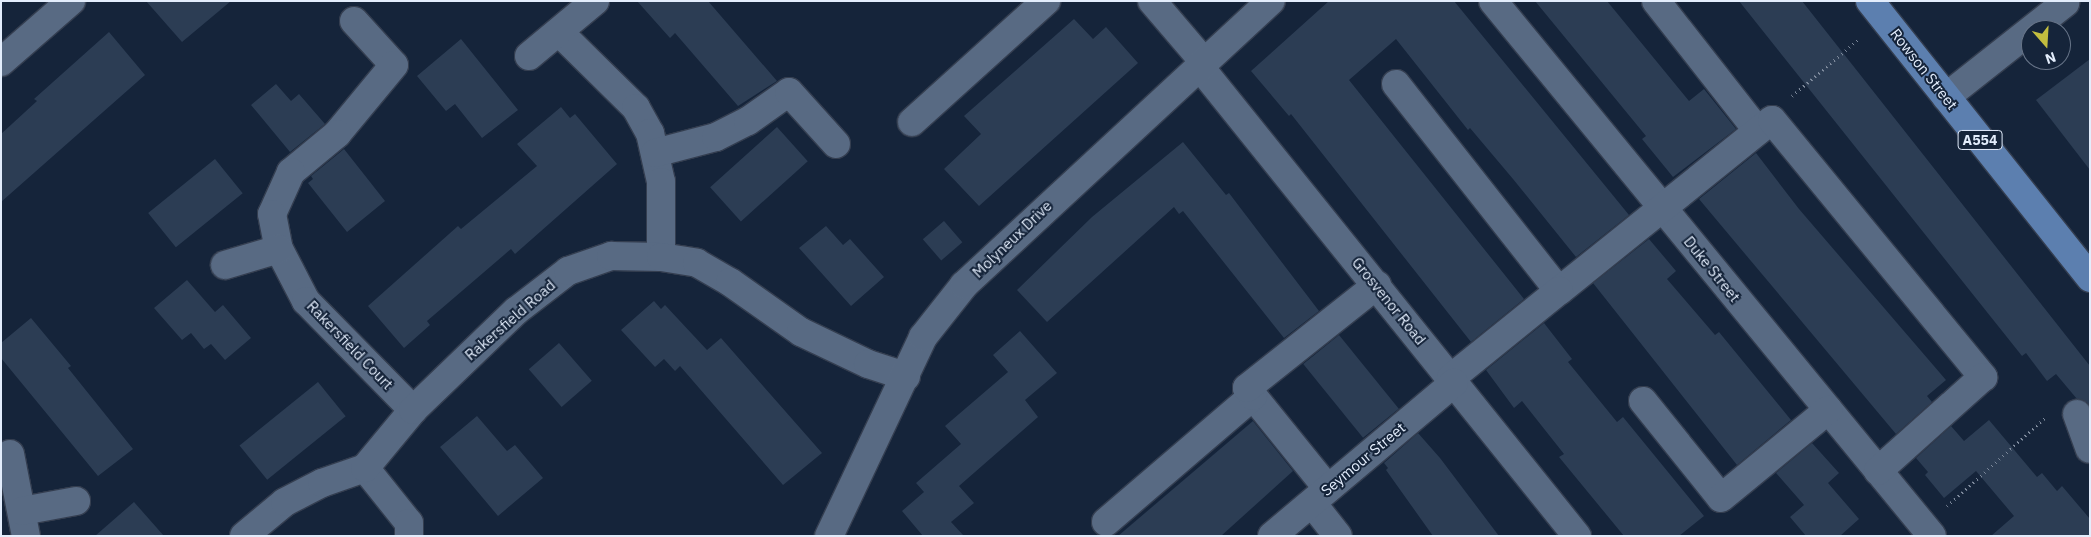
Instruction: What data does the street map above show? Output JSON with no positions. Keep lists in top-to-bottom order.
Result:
{
  "streets": {
    "main road": ["Rowson Street", "A554"],
    "street": [
      "Molyneux Drive",
      "Duke Street",
      "Grosvenor Road",
      "Rakersfield Road",
      "Rakersfield Court",
      "Seymour Street"
    ]
  },
  "crossings": [
    ["Molyneux Drive", "Grosvenor Road"],
    ["Molyneux Drive", "Rakersfield Road"],
    ["Duke Street", "Seymour Street"],
    ["Grosvenor Road", "Seymour Street"],
    ["Rakersfield Road", "Rakersfield Court"]
  ],
  "north": "bottom"
}
